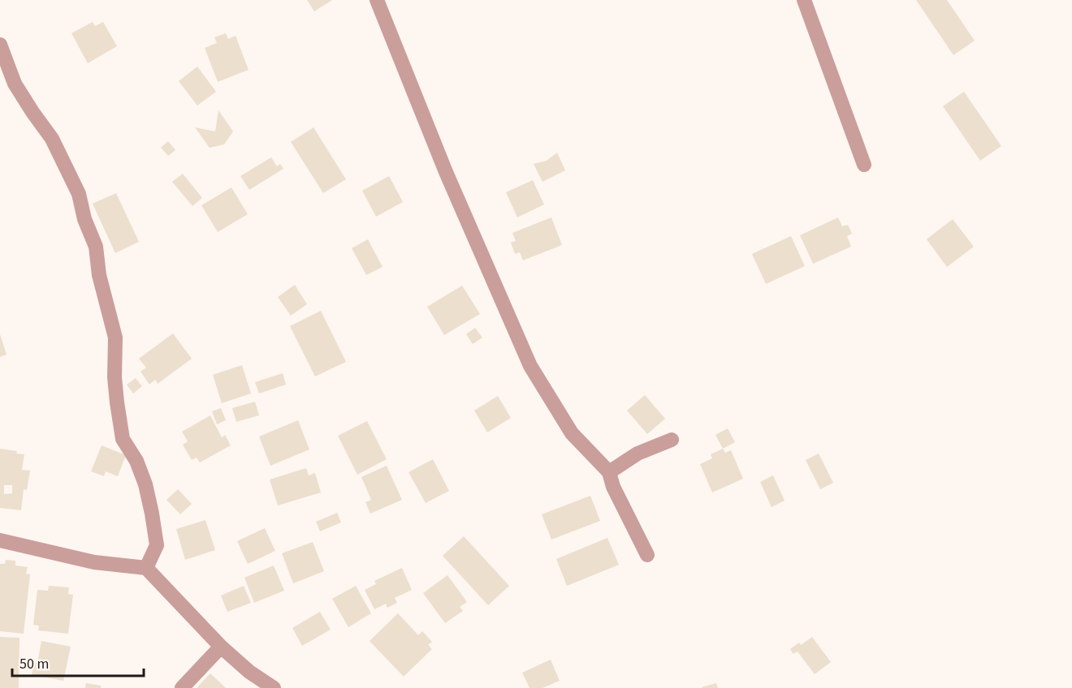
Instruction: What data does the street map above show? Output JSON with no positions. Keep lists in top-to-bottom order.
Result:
{
  "scale_bar": "50 m"
}
